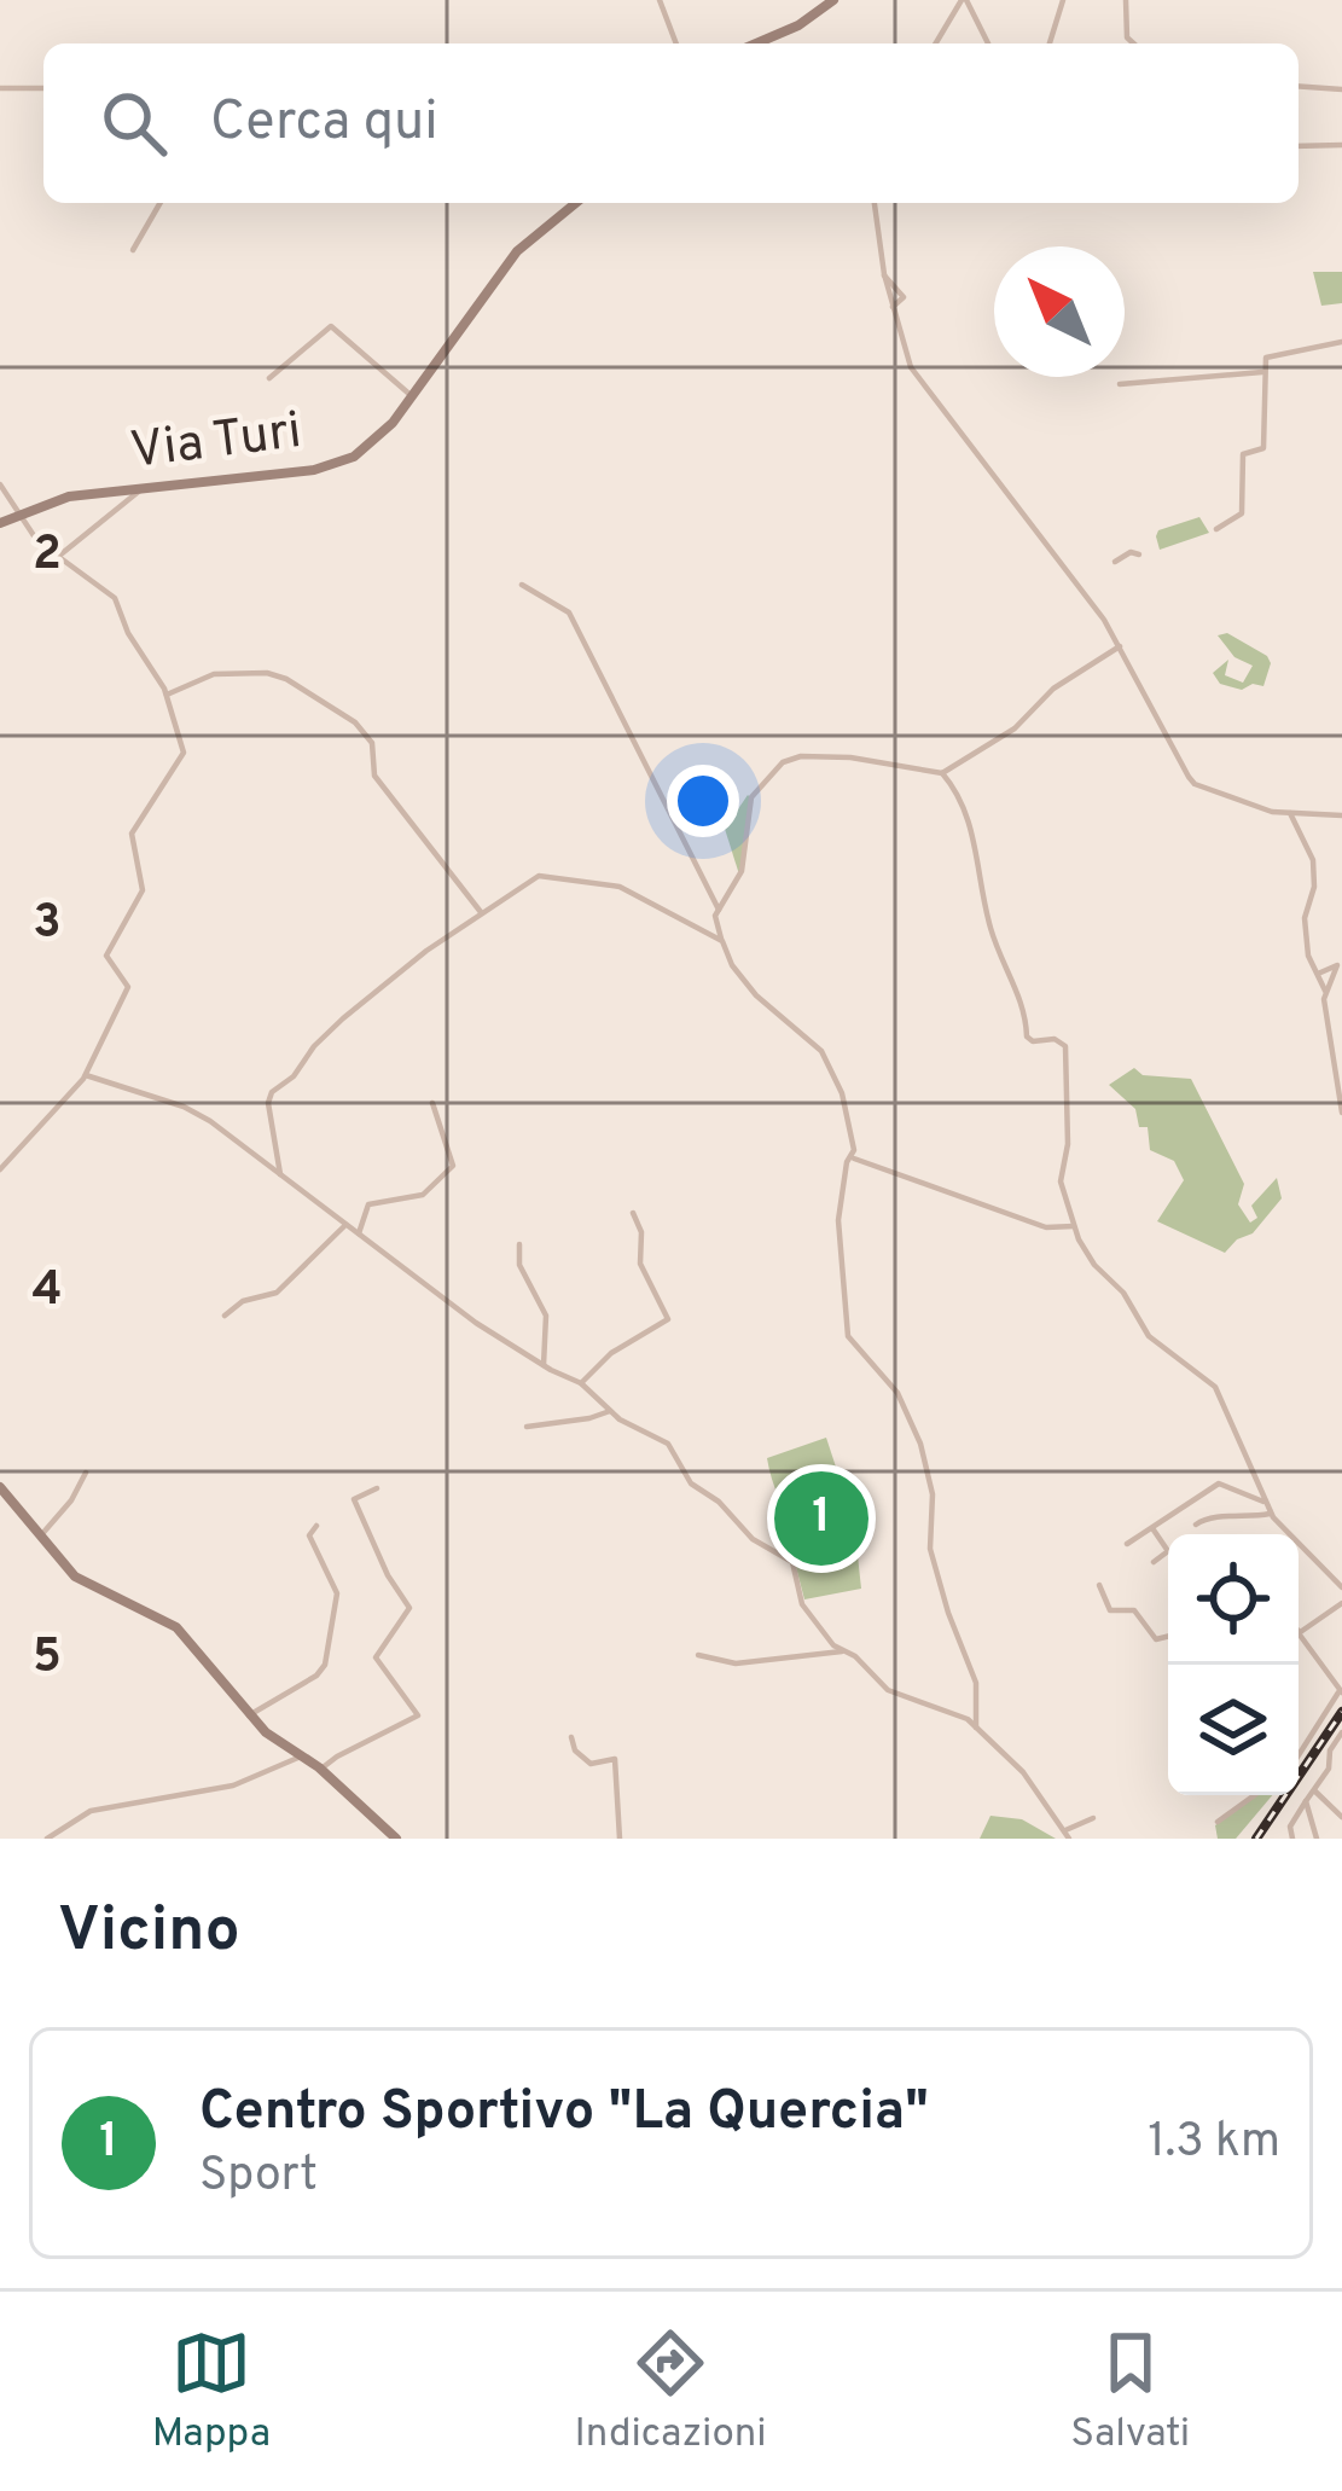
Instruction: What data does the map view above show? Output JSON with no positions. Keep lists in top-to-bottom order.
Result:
{
  "streets": {
    "main road": ["Via Turi"]
  },
  "north": "top left",
  "page": {
    "search": "Cerca qui",
    "pins": "1",
    "heading": "Vicino",
    "list": [
      {
        "mark": "1",
        "name": "Centro Sportivo \"La Quercia\"",
        "note": "Sport",
        "value": "1.3 km"
      }
    ],
    "nav": ["Mappa", "Indicazioni", "Salvati"]
  },
  "grid": {
    "rows": [
      "2",
      "3",
      "4",
      "5"
    ]
  }
}
